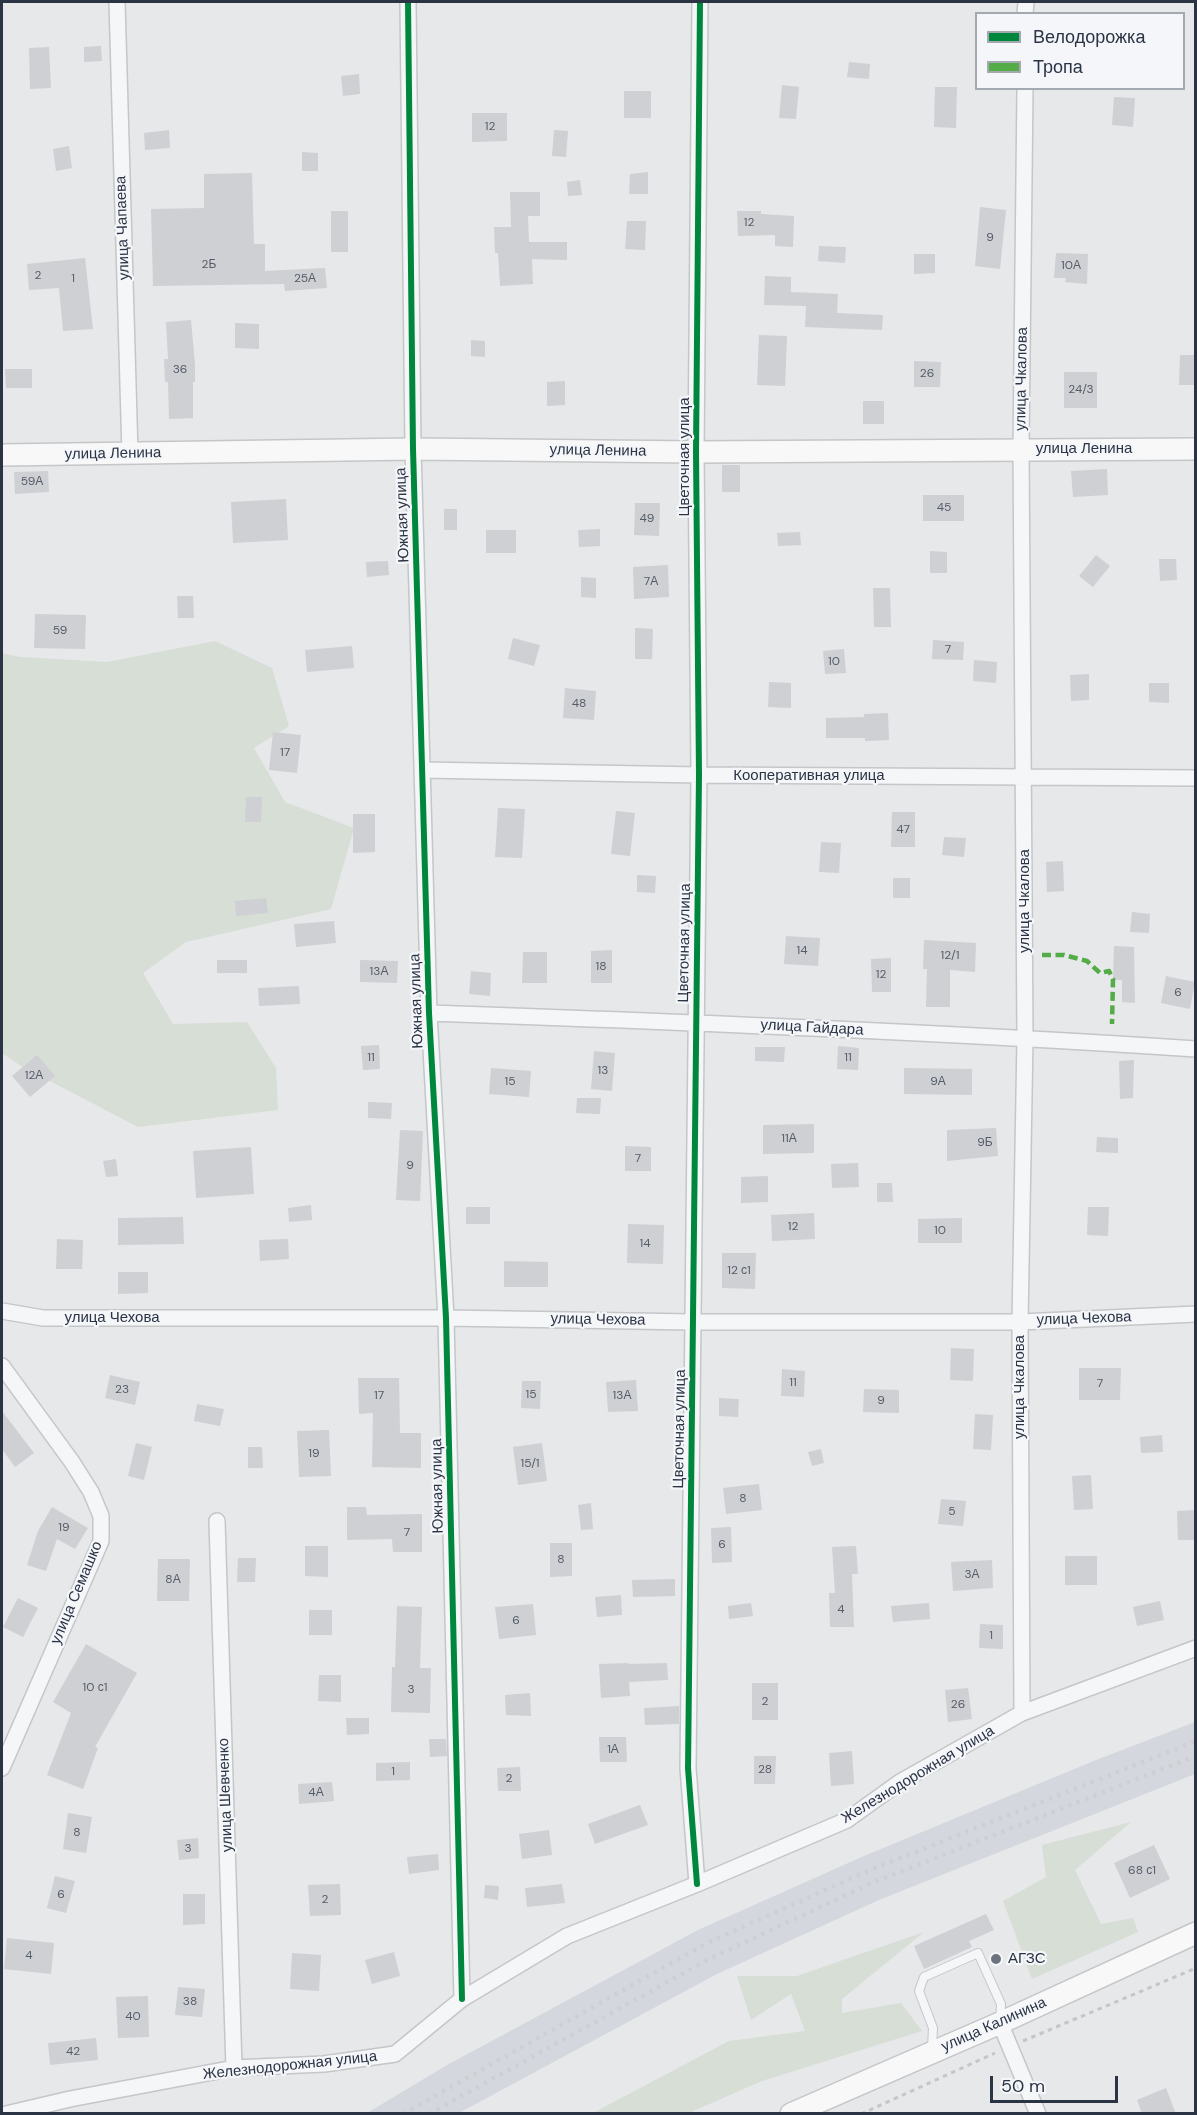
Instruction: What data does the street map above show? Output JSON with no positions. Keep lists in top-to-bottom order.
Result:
{
  "streets": {
    "street": [
      "улица Чапаева",
      "улица Чкалова",
      "улица Ленина",
      "Цветочная улица",
      "Южная улица",
      "Кооперативная улица",
      "улица Гайдара",
      "улица Чехова",
      "улица Семашко",
      "Железнодорожная улица",
      "улица Шевченко",
      "улица Калинина"
    ]
  },
  "crossings": [
    ["улица Чапаева", "улица Ленина"],
    ["улица Чкалова", "улица Ленина"],
    ["улица Чкалова", "Кооперативная улица"],
    ["улица Чкалова", "улица Гайдара"],
    ["улица Чкалова", "улица Чехова"],
    ["улица Чкалова", "Железнодорожная улица"],
    ["улица Ленина", "Цветочная улица"],
    ["улица Ленина", "Южная улица"],
    ["Цветочная улица", "Кооперативная улица"],
    ["Цветочная улица", "улица Гайдара"],
    ["Цветочная улица", "улица Чехова"],
    ["Цветочная улица", "Железнодорожная улица"],
    ["Южная улица", "Кооперативная улица"],
    ["Южная улица", "улица Гайдара"],
    ["Южная улица", "улица Чехова"],
    ["Южная улица", "Железнодорожная улица"],
    ["Железнодорожная улица", "улица Шевченко"]
  ],
  "places": ["АГЗС"],
  "house_numbers": [
    "12",
    "12",
    "9",
    "2Б",
    "10А",
    "2",
    "1",
    "25А",
    "36",
    "26",
    "24/3",
    "59А",
    "45",
    "49",
    "7А",
    "59",
    "7",
    "10",
    "48",
    "17",
    "47",
    "14",
    "12/1",
    "18",
    "13А",
    "12",
    "6",
    "11",
    "11",
    "13",
    "12А",
    "15",
    "9А",
    "11А",
    "9Б",
    "7",
    "9",
    "12",
    "10",
    "14",
    "12 с1",
    "11",
    "7",
    "23",
    "15",
    "17",
    "13А",
    "9",
    "19",
    "15/1",
    "8",
    "5",
    "19",
    "7",
    "6",
    "8",
    "3А",
    "8А",
    "4",
    "6",
    "1",
    "10 с1",
    "3",
    "2",
    "26",
    "1А",
    "28",
    "1",
    "2",
    "4А",
    "8",
    "3",
    "68 с1",
    "6",
    "2",
    "4",
    "38",
    "40",
    "42"
  ],
  "legend": ["Велодорожка", "Тропа"],
  "scale_bar": "50 m"
}
